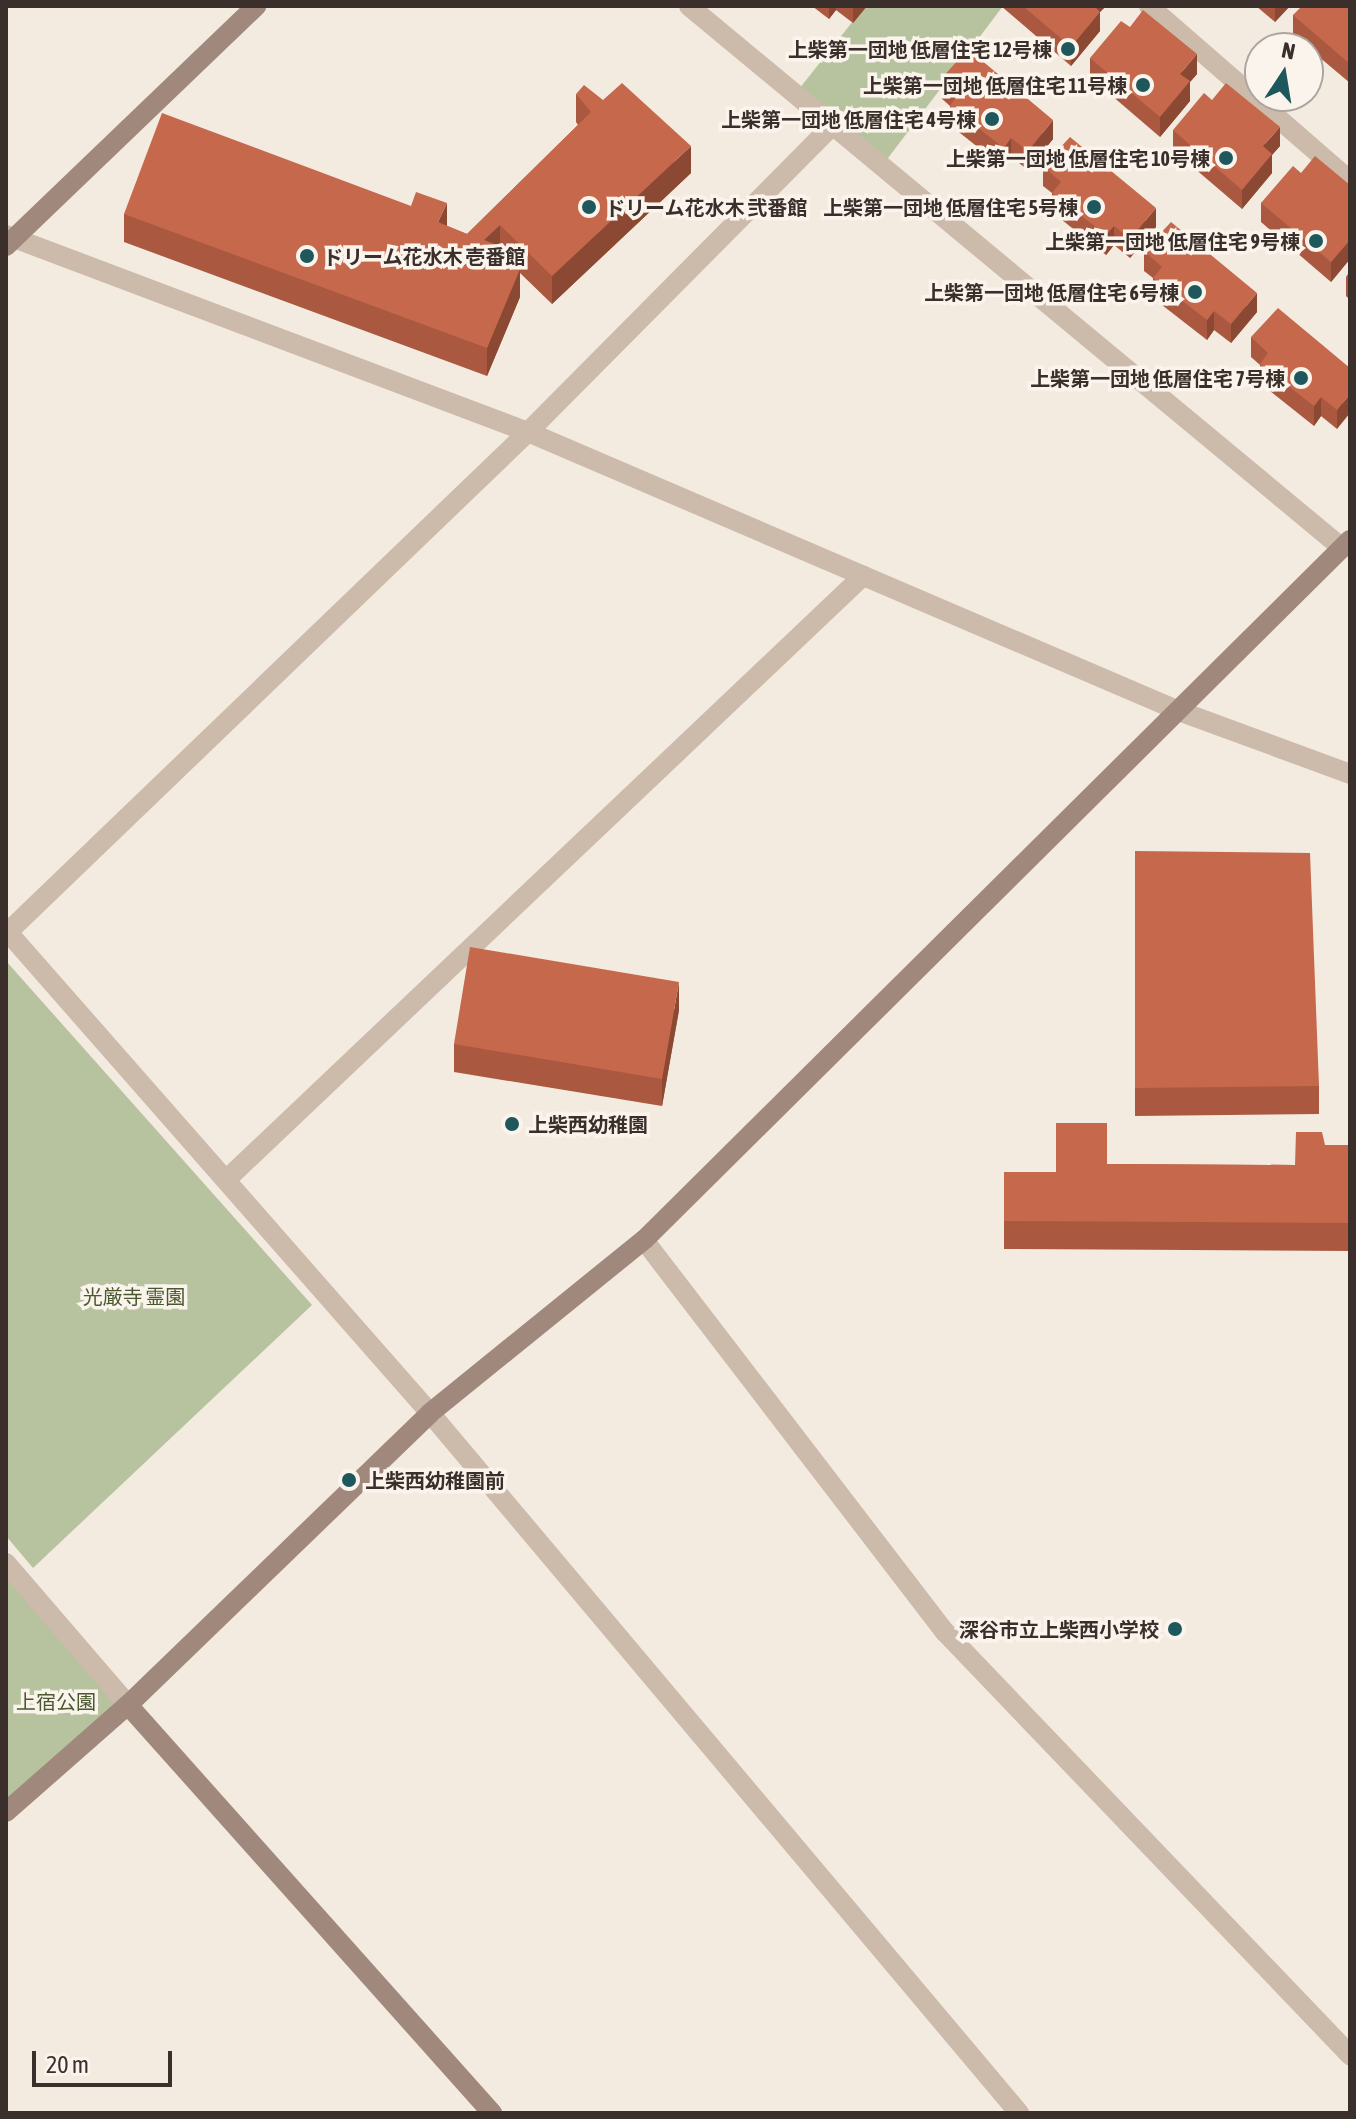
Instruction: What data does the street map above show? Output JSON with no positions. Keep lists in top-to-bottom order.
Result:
{
  "parks": ["光厳寺 霊園", "上宿公園"],
  "places": [
    "上柴第一団地 低層住宅 12号棟",
    "上柴第一団地 低層住宅 11号棟",
    "上柴第一団地 低層住宅 4号棟",
    "上柴第一団地 低層住宅 10号棟",
    "ドリーム花水木 弐番館",
    "上柴第一団地 低層住宅 5号棟",
    "上柴第一団地 低層住宅 9号棟",
    "ドリーム花水木 壱番館",
    "上柴第一団地 低層住宅 6号棟",
    "上柴第一団地 低層住宅 7号棟",
    "上柴西幼稚園",
    "上柴西幼稚園前",
    "深谷市立上柴西小学校"
  ],
  "scale_bar": "20 m",
  "north": "top"
}
